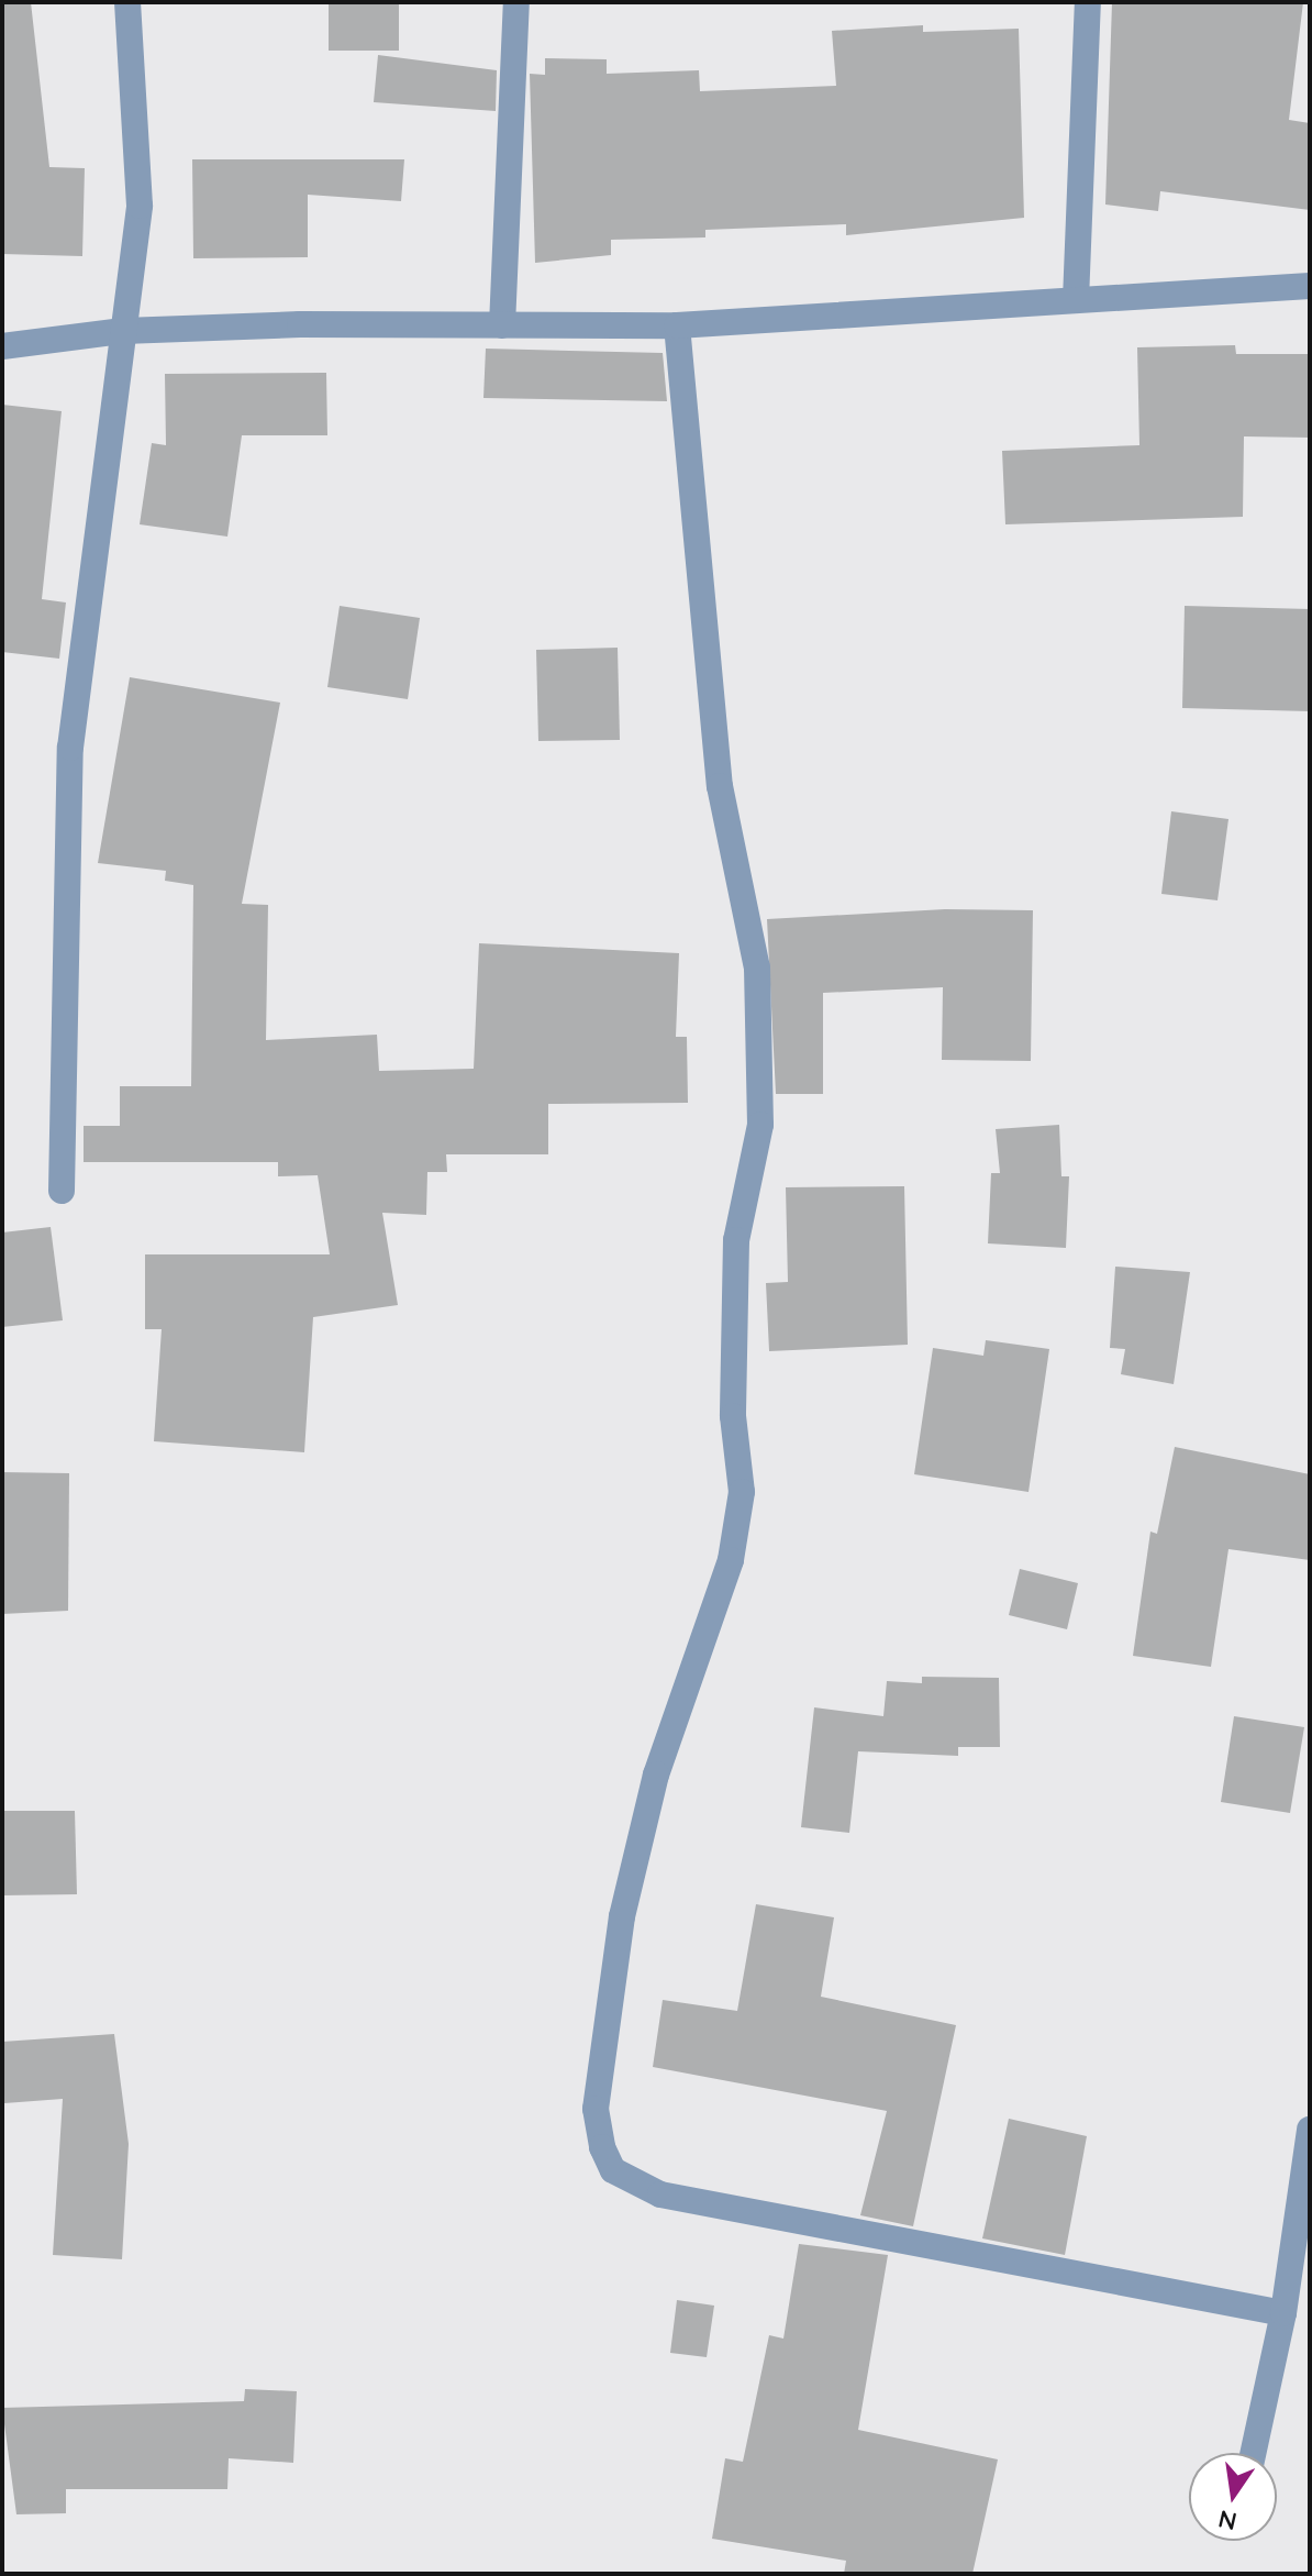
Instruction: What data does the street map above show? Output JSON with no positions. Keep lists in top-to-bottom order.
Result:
{
  "north": "bottom"
}
